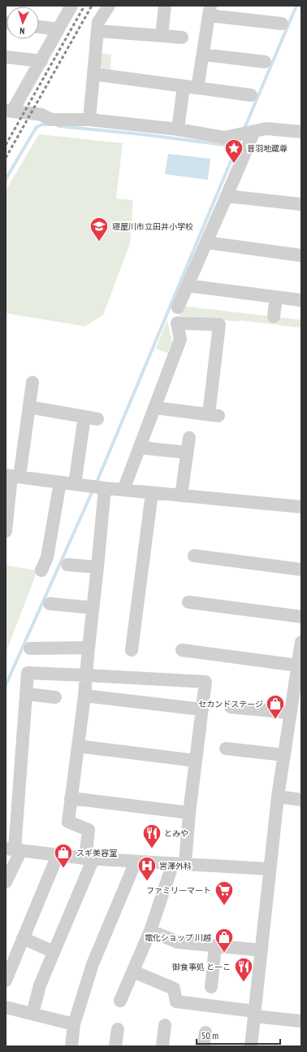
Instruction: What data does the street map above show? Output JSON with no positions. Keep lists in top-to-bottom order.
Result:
{
  "places": {
    "place": ["音羽地蔵尊"],
    "school or university": ["寝屋川市立田井小学校"],
    "shop": ["セカンドステージ", "スギ美容室", "電化ショップ 川越"],
    "restaurant": ["とみや", "御食事処 とーこ"],
    "hospital": ["宮澤外科"],
    "supermarket": ["ファミリーマート"]
  },
  "scale_bar": "50 m",
  "north": "bottom"
}
